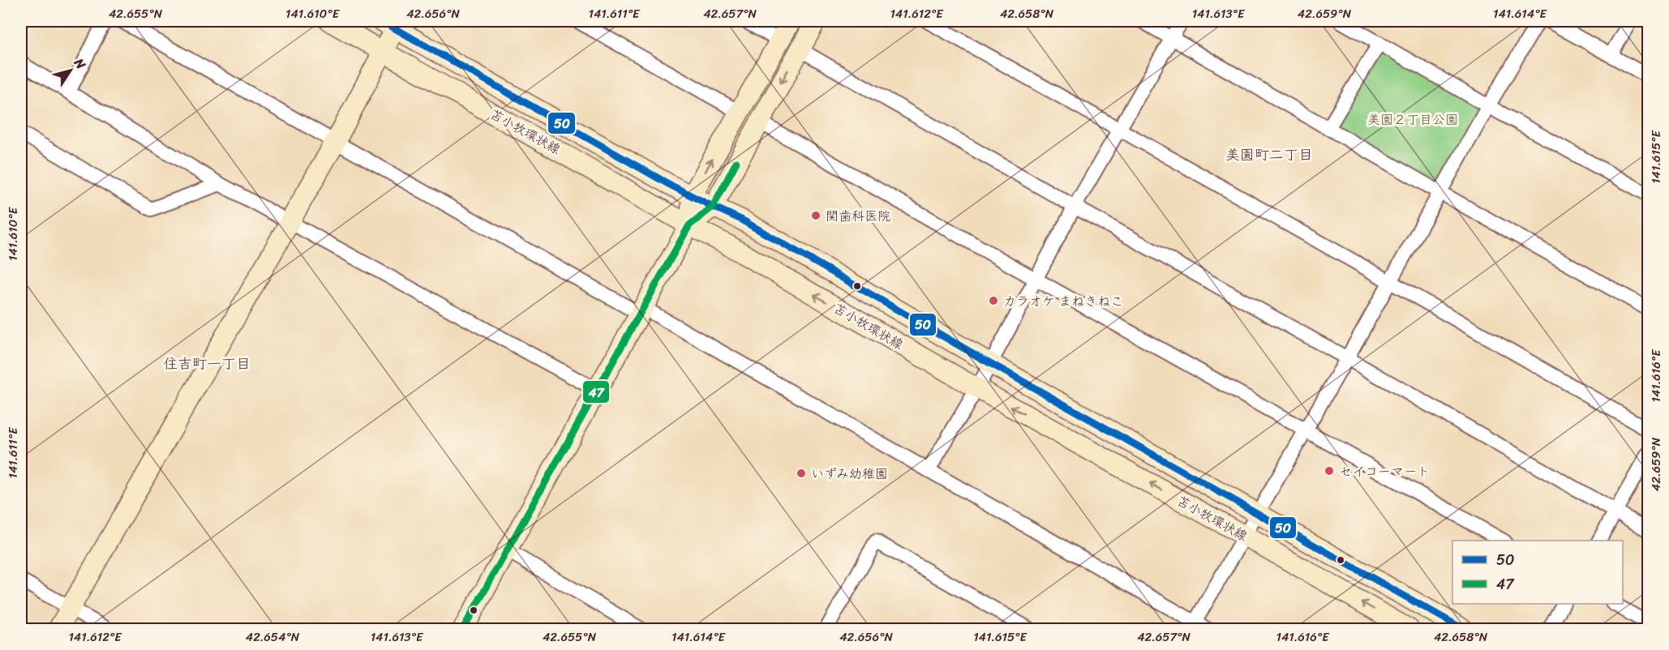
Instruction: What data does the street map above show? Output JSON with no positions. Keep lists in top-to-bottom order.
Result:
{
  "streets": {
    "main road": ["苫小牧環状線"]
  },
  "districts": ["美園町二丁目", "住吉町一丁目"],
  "parks": ["美園２丁目公園"],
  "places": [
    "関歯科医院",
    "カラオケ まねきねこ",
    "セイコーマート",
    "いずみ幼稚園"
  ],
  "lines": ["transit line 50", "transit line 47"],
  "legend": ["50", "47"],
  "north": "top right",
  "coordinates": [
    "42.655°N",
    "141.610°E",
    "42.656°N",
    "141.611°E",
    "42.657°N",
    "141.612°E",
    "42.658°N",
    "141.613°E",
    "42.659°N",
    "141.614°E",
    "141.615°E",
    "141.616°E",
    "42.654°N"
  ]
}
